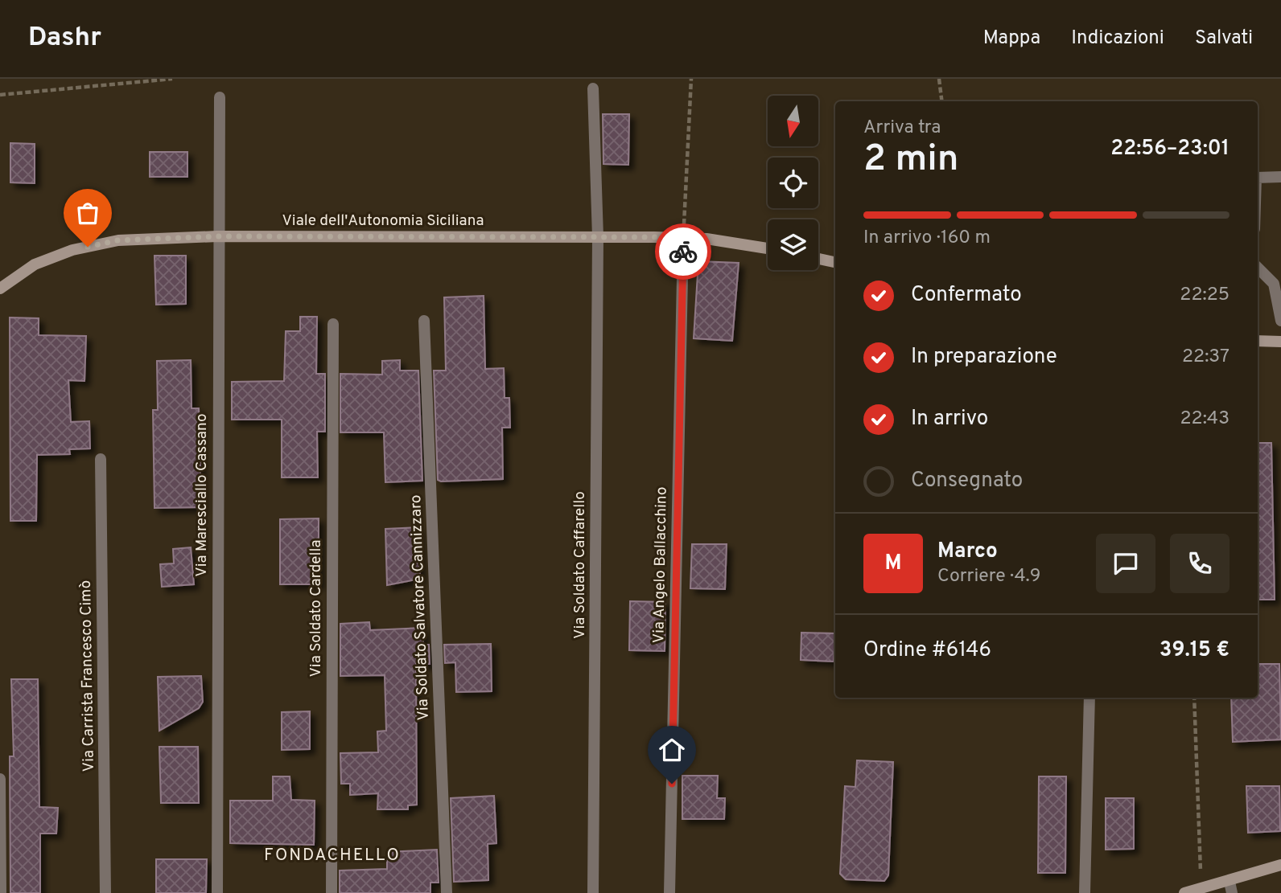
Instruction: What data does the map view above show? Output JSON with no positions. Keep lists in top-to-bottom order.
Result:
{
  "streets": {
    "street": [
      "Viale dell'Autonomia Siciliana",
      "Via Maresciallo Cassano",
      "Via Soldato Caffarello",
      "Via Angelo Ballacchino",
      "Via Soldato Salvatore Cannizzaro",
      "Via Soldato Cardella",
      "Via Carrista Francesco Cimò"
    ]
  },
  "crossings": [
    ["Viale dell'Autonomia Siciliana", "Via Maresciallo Cassano"],
    ["Viale dell'Autonomia Siciliana", "Via Soldato Caffarello"],
    ["Viale dell'Autonomia Siciliana", "Via Angelo Ballacchino"]
  ],
  "districts": ["FONDACHELLO"],
  "north": "bottom",
  "page": {
    "header": "Dashr",
    "nav": ["Mappa", "Indicazioni", "Salvati"],
    "heading": ["2 min", "Arriva tra", "22:56–23:01"],
    "panel": [
      "Marco",
      "Corriere · 4.9",
      "Ordine #6146",
      "39.15 €"
    ],
    "bar": "In arrivo · 160 m",
    "list": [
      ["Confermato", "22:25"],
      ["In preparazione", "22:37"],
      ["In arrivo", "22:43"],
      "Consegnato"
    ],
    "round": "M"
  }
}
